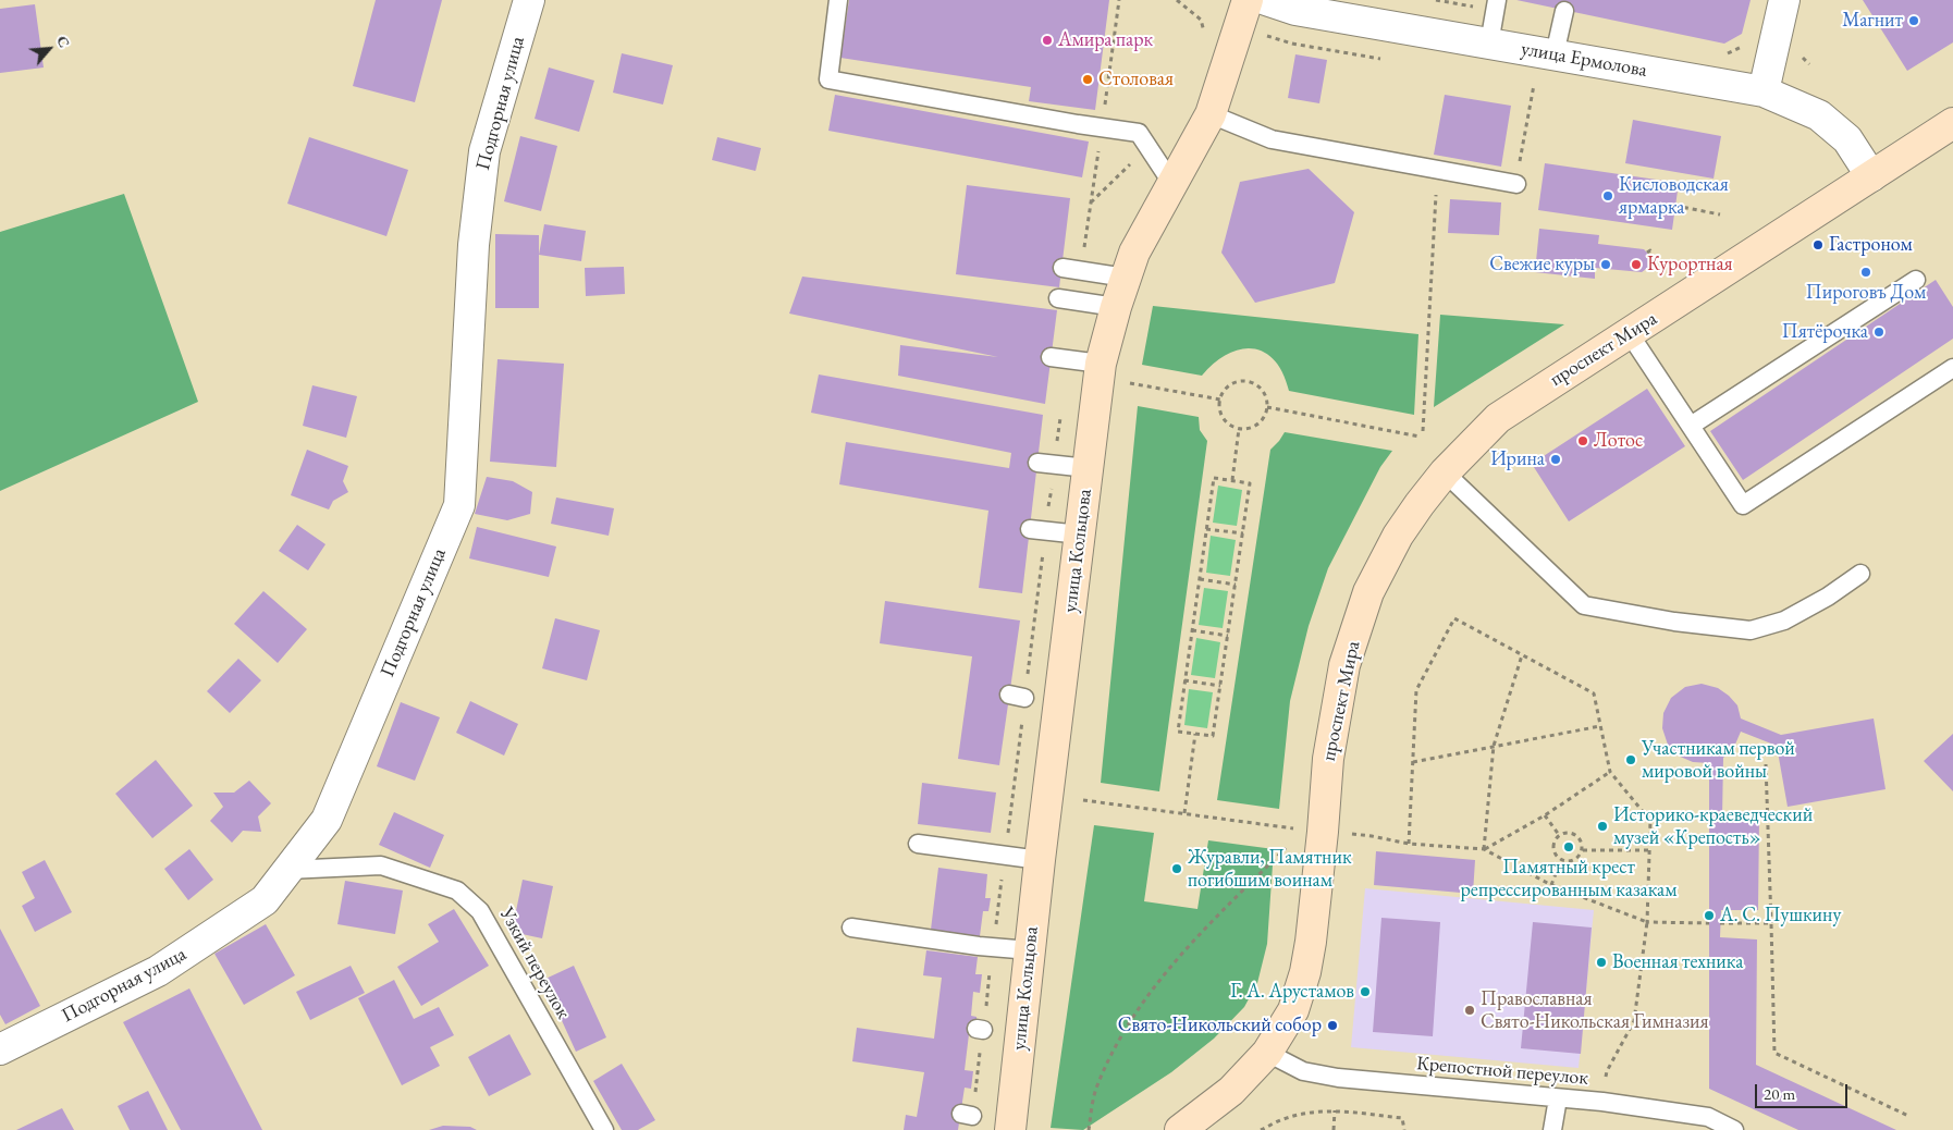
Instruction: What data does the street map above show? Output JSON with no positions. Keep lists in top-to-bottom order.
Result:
{
  "streets": {
    "street": [
      "улица Ермолова",
      "Подгорная улица",
      "проспект Мира",
      "улица Кольцова"
    ],
    "lane": ["Узкий переулок", "Крепостной переулок"]
  },
  "crossings": [
    ["улица Ермолова", "проспект Мира"],
    ["Подгорная улица", "Узкий переулок"],
    ["проспект Мира", "Крепостной переулок"]
  ],
  "places": [
    "Магнит",
    "Амира парк",
    "Столовая",
    "Кисловодская ярмарка",
    "Гастроном",
    "Свежие куры",
    "Курортная",
    "Пироговъ Дом",
    "Пятёрочка",
    "Лотос",
    "Ирина",
    "Участникам первой мировой войны",
    "Историко-краеведческий музей «Крепость»",
    "Памятный крест репрессированным казакам",
    "Журавли, Памятник погибшим воинам",
    "А. С. Пушкину",
    "Военная техника",
    "Г. А. Арустамов",
    "Православная Свято-Никольская Гимназия",
    "Свято-Никольский собор"
  ],
  "scale_bar": "20 m",
  "north": "top right"
}
